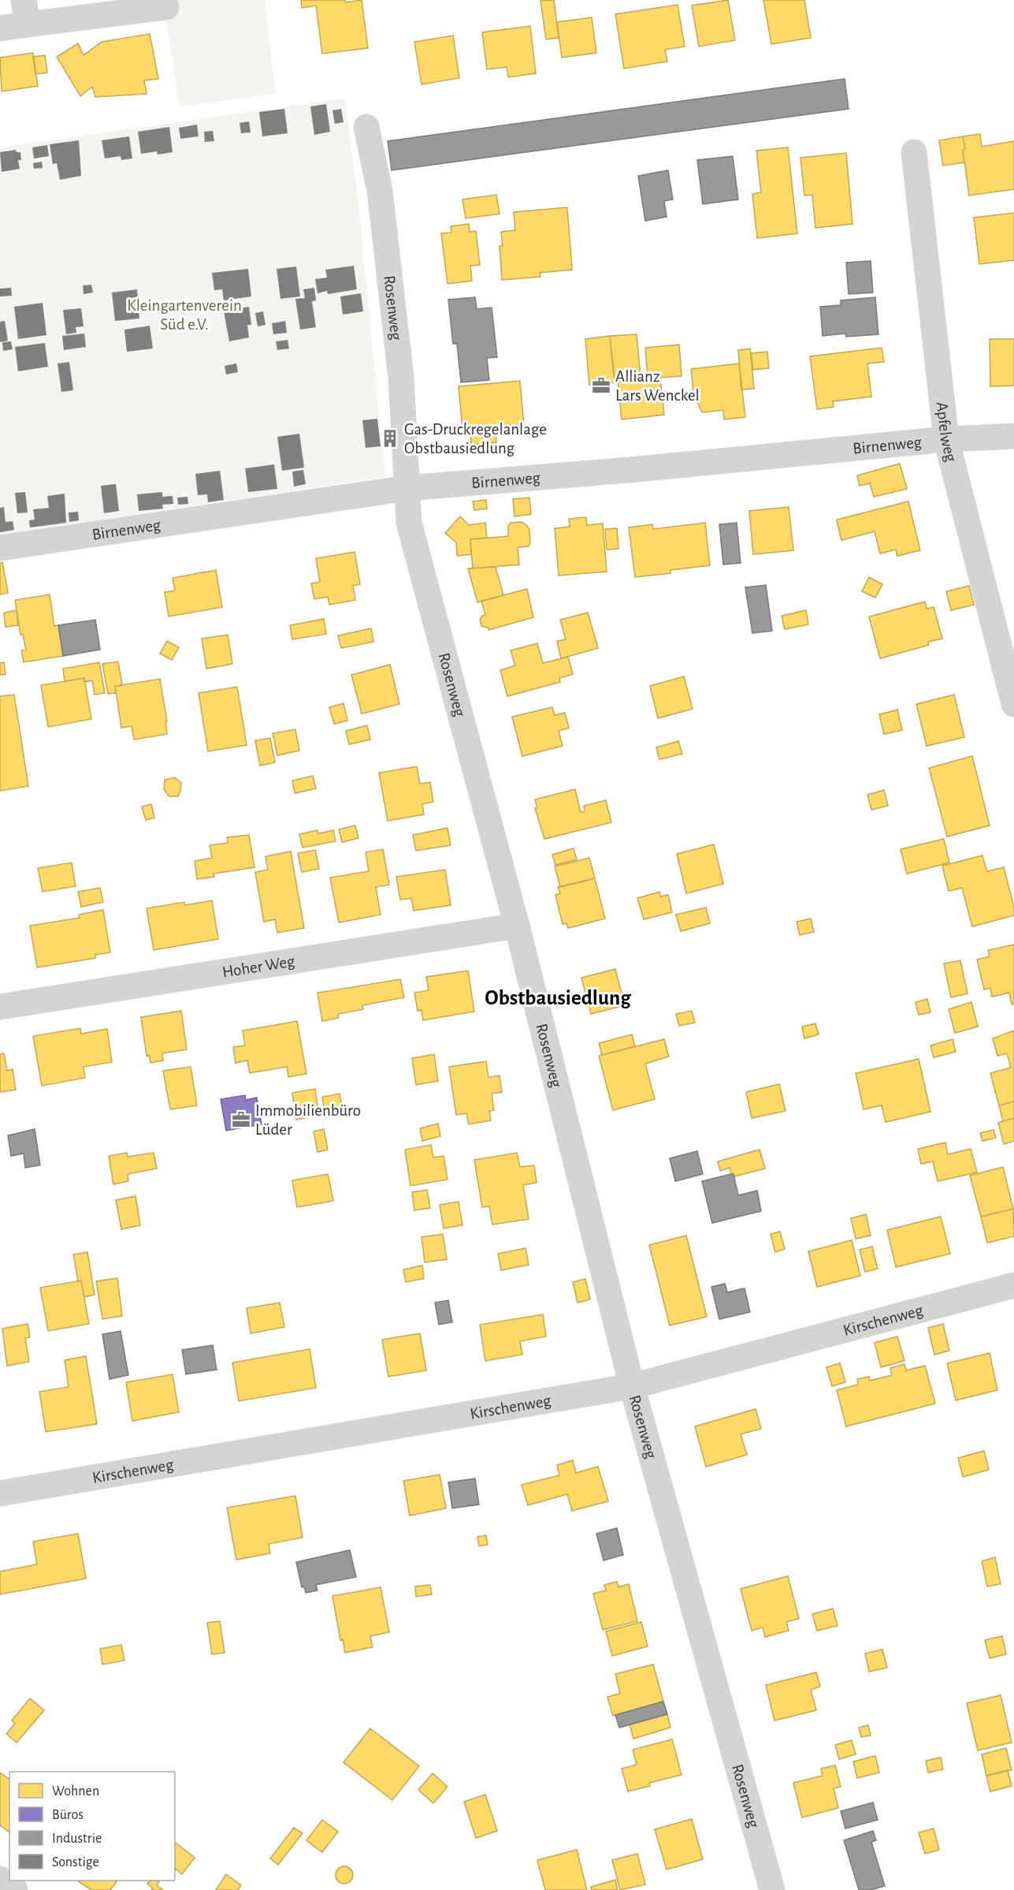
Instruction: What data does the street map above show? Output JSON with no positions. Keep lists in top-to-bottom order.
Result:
{
  "streets": {
    "street": [
      "Rosenweg",
      "Apfelweg",
      "Birnenweg",
      "Hoher Weg",
      "Kirschenweg"
    ]
  },
  "crossings": [
    ["Rosenweg", "Birnenweg"],
    ["Rosenweg", "Hoher Weg"],
    ["Rosenweg", "Kirschenweg"],
    ["Apfelweg", "Birnenweg"]
  ],
  "districts": ["Obstbausiedlung"],
  "parks": ["Kleingartenverein Süd e.V."],
  "places": {
    "office": ["Allianz Lars Wenckel", "Immobilienbüro Lüder"],
    "building": ["Gas-Druckregelanlage Obstbausiedlung"]
  },
  "legend": [
    "Wohnen",
    "Büros",
    "Industrie",
    "Sonstige"
  ]
}
